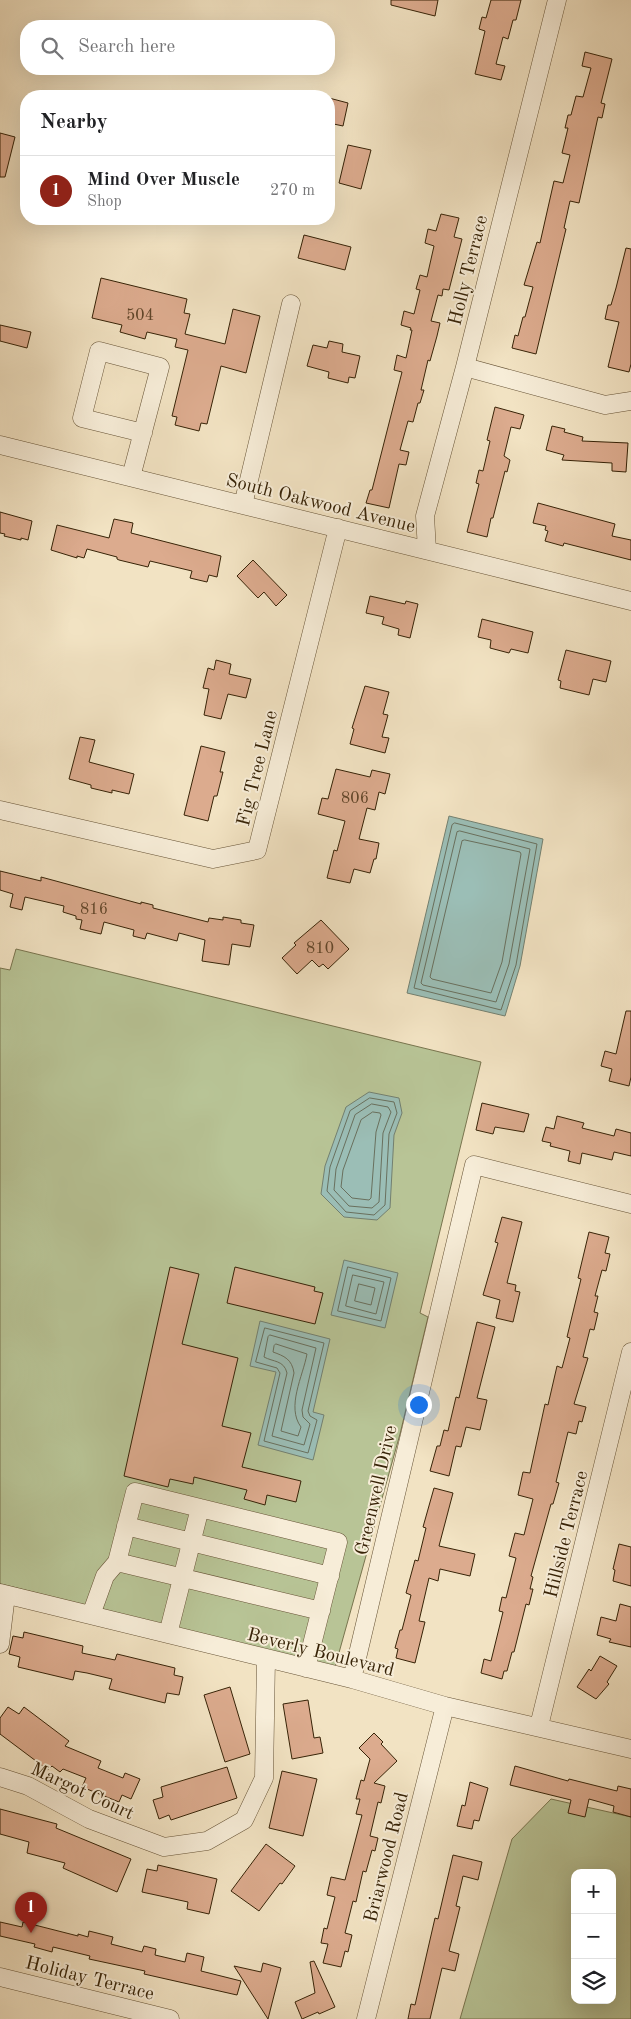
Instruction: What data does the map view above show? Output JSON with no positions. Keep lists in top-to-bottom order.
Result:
{
  "streets": {
    "street": [
      "Holly Terrace",
      "South Oakwood Avenue",
      "Fig Tree Lane",
      "Greenwell Drive",
      "Hillside Terrace",
      "Beverly Boulevard",
      "Margot Court",
      "Briarwood Road",
      "Holiday Terrace"
    ]
  },
  "crossings": [
    ["Holly Terrace", "South Oakwood Avenue"],
    ["South Oakwood Avenue", "Fig Tree Lane"],
    ["Greenwell Drive", "Beverly Boulevard"],
    ["Hillside Terrace", "Beverly Boulevard"],
    ["Beverly Boulevard", "Margot Court"],
    ["Beverly Boulevard", "Briarwood Road"]
  ],
  "house_numbers": [
    "504",
    "806",
    "816",
    "810"
  ],
  "page": {
    "search": "Search here",
    "heading": "Nearby",
    "list": [
      {
        "mark": "1",
        "name": "Mind Over Muscle",
        "note": "Shop",
        "value": "270 m"
      }
    ],
    "map_buttons": ["+", "−"],
    "pins": "1"
  }
}
